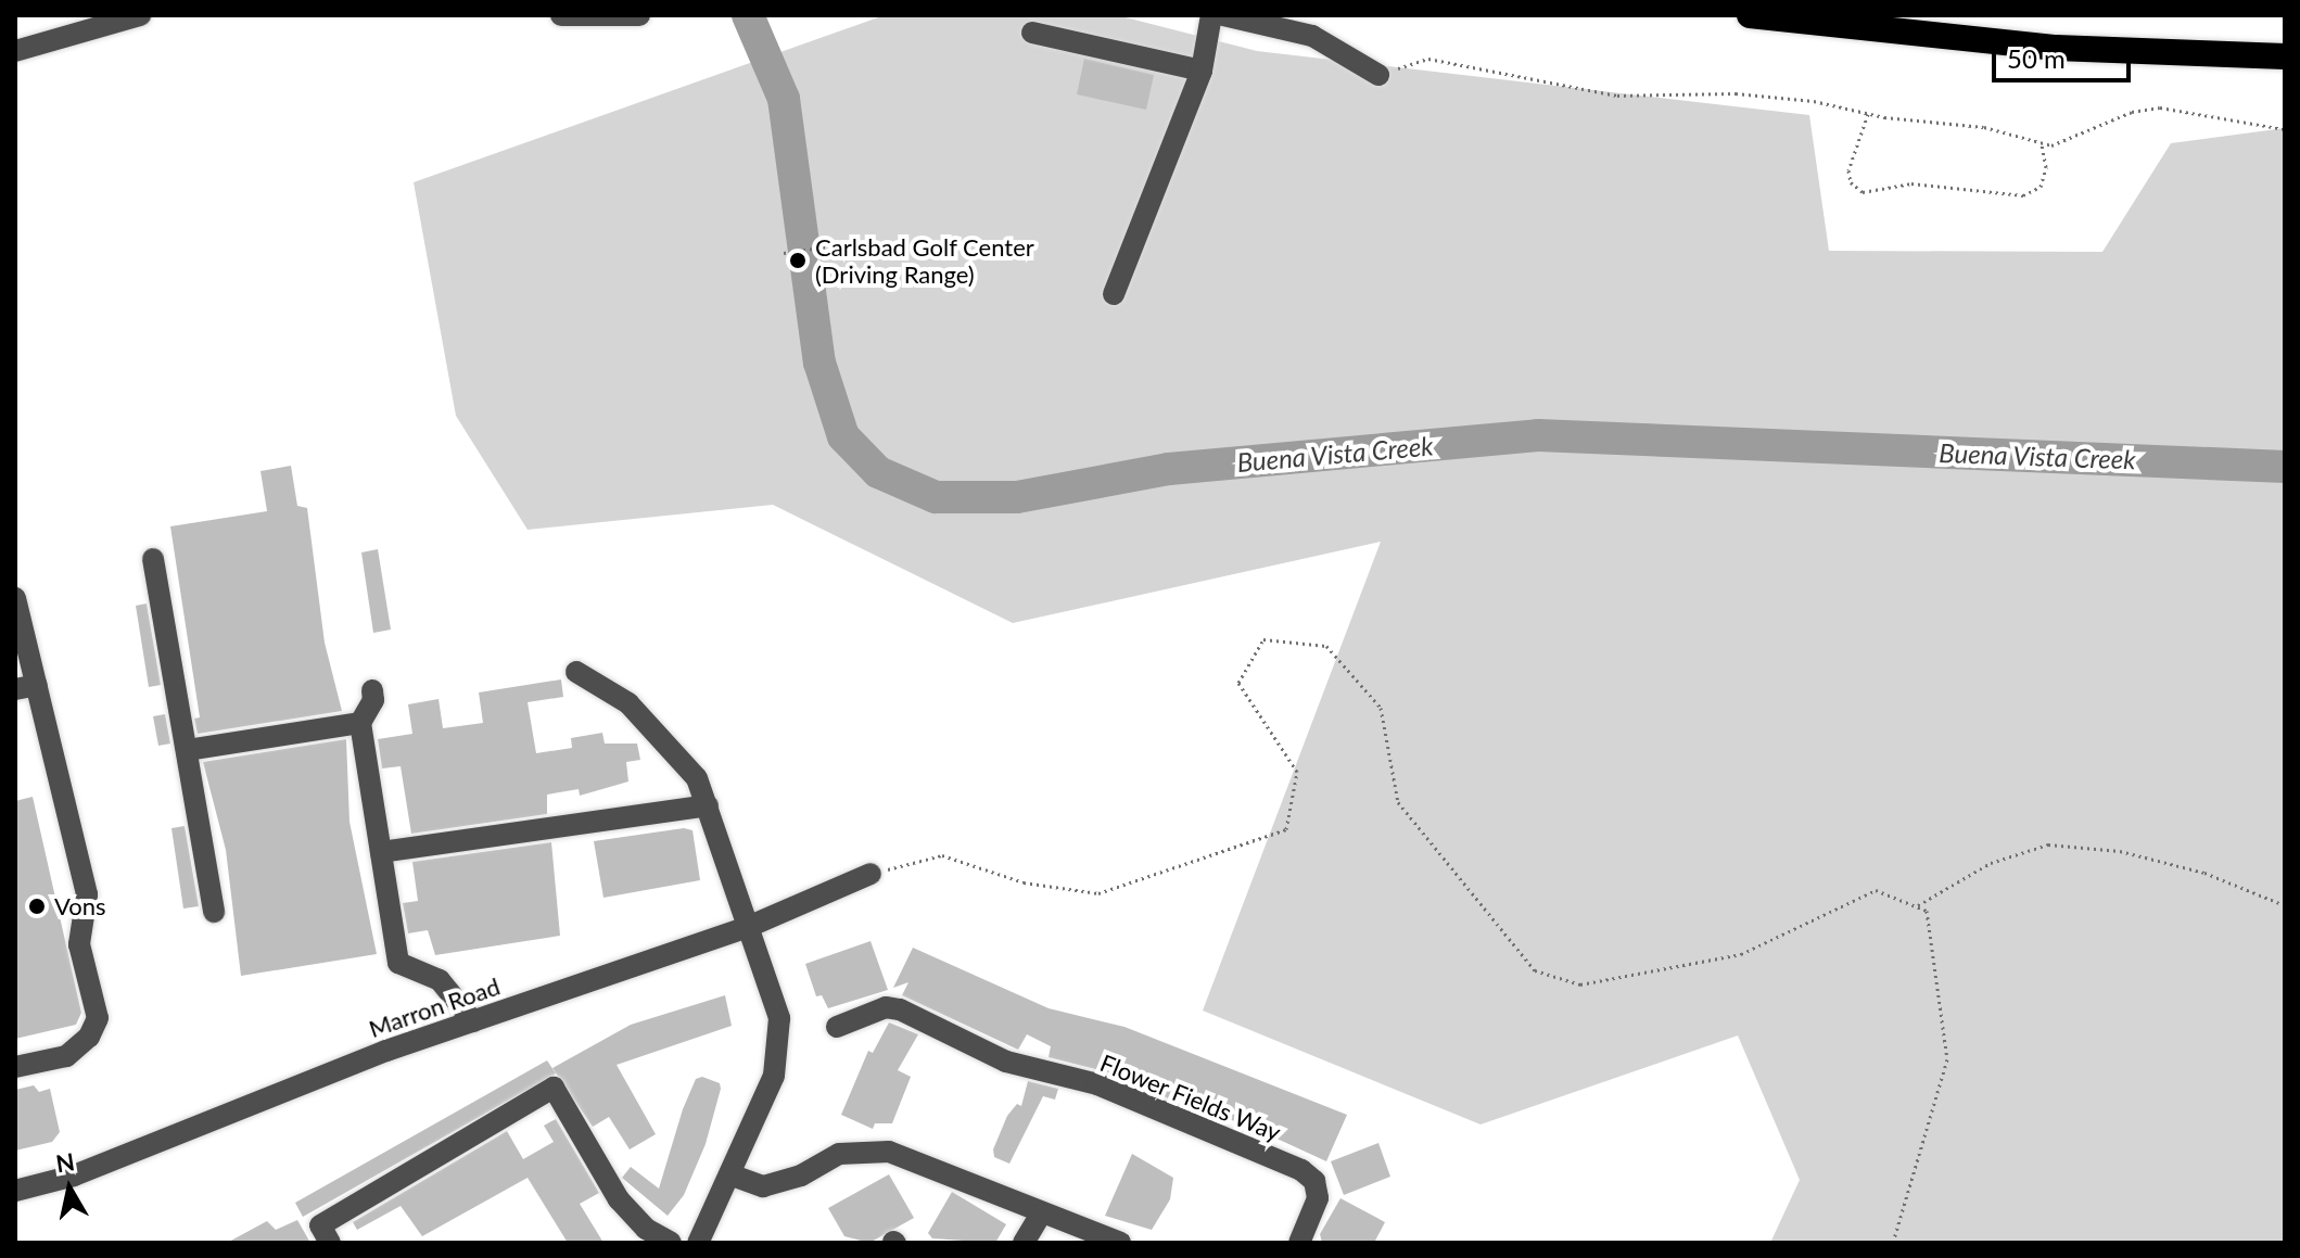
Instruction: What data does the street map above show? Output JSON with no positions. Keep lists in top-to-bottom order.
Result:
{
  "streets": {
    "street": ["Marron Road", "Flower Fields Way"]
  },
  "water": ["Buena Vista Creek"],
  "places": ["Carlsbad Golf Center (Driving Range)", "Vons"],
  "scale_bar": "50 m",
  "north": "top"
}
